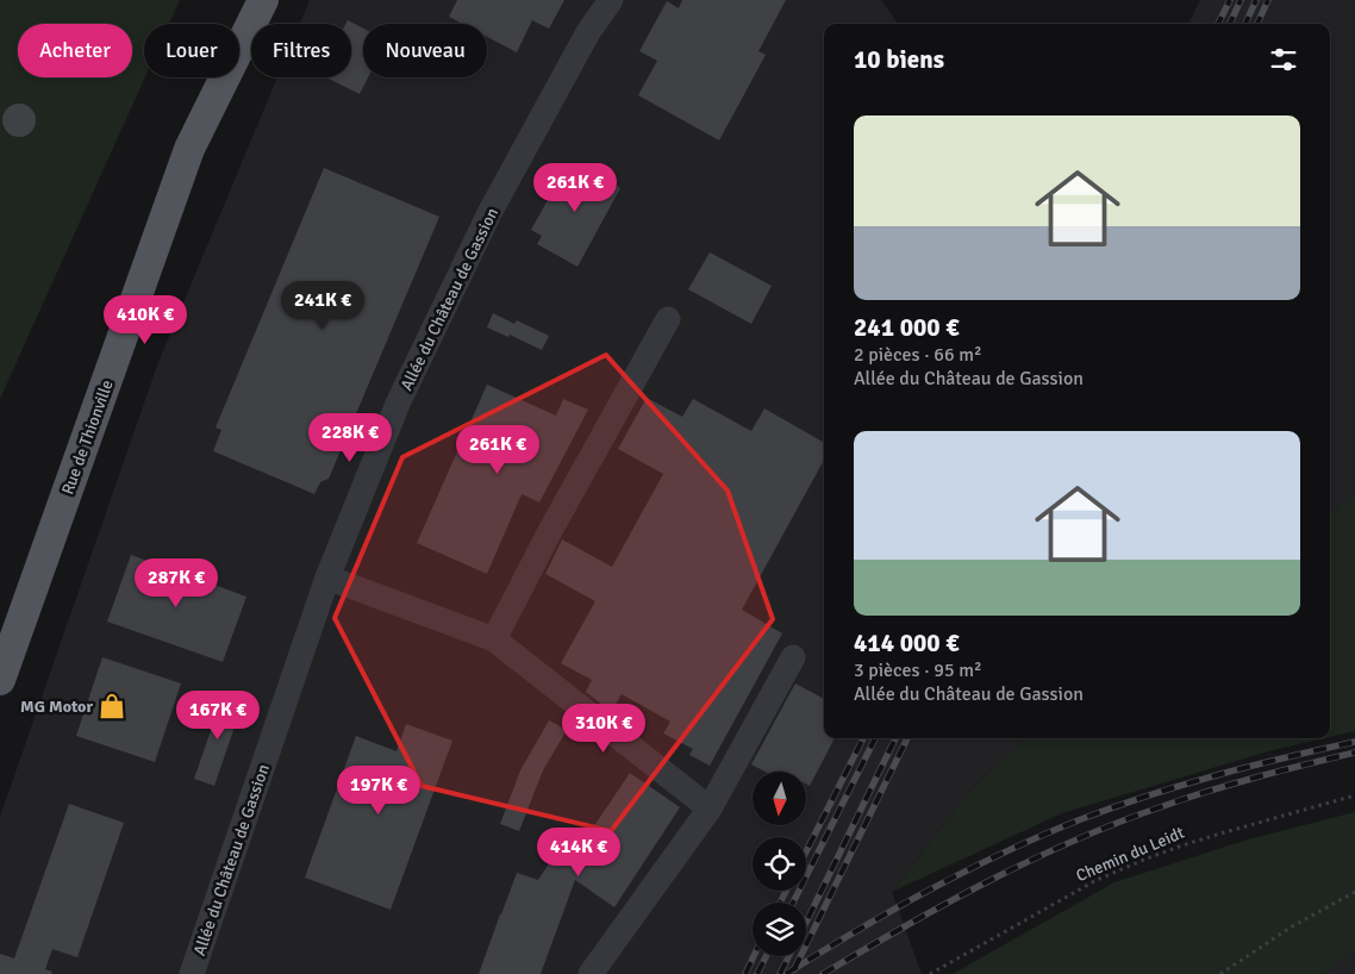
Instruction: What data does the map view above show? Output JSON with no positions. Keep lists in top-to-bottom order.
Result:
{
  "streets": {
    "main road": ["Rue de Thionville"],
    "street": ["Allée du Château de Gassion"],
    "path": ["Chemin du Leidt"]
  },
  "places": {
    "shop": ["MG Motor"]
  },
  "north": "bottom",
  "page": {
    "chip": [
      "Acheter",
      "Louer",
      "Filtres",
      "Nouveau"
    ],
    "heading": "10 biens",
    "list": [
      {
        "name": "241 000 €",
        "note": "2 pièces · 66 m² · Allée du Château de Gassion"
      },
      {
        "name": "414 000 €",
        "note": "3 pièces · 95 m² · Allée du Château de Gassion"
      }
    ],
    "price": [
      "261K €",
      "241K €",
      "410K €",
      "228K €",
      "261K €",
      "287K €",
      "167K €",
      "310K €",
      "197K €",
      "414K €"
    ]
  }
}
